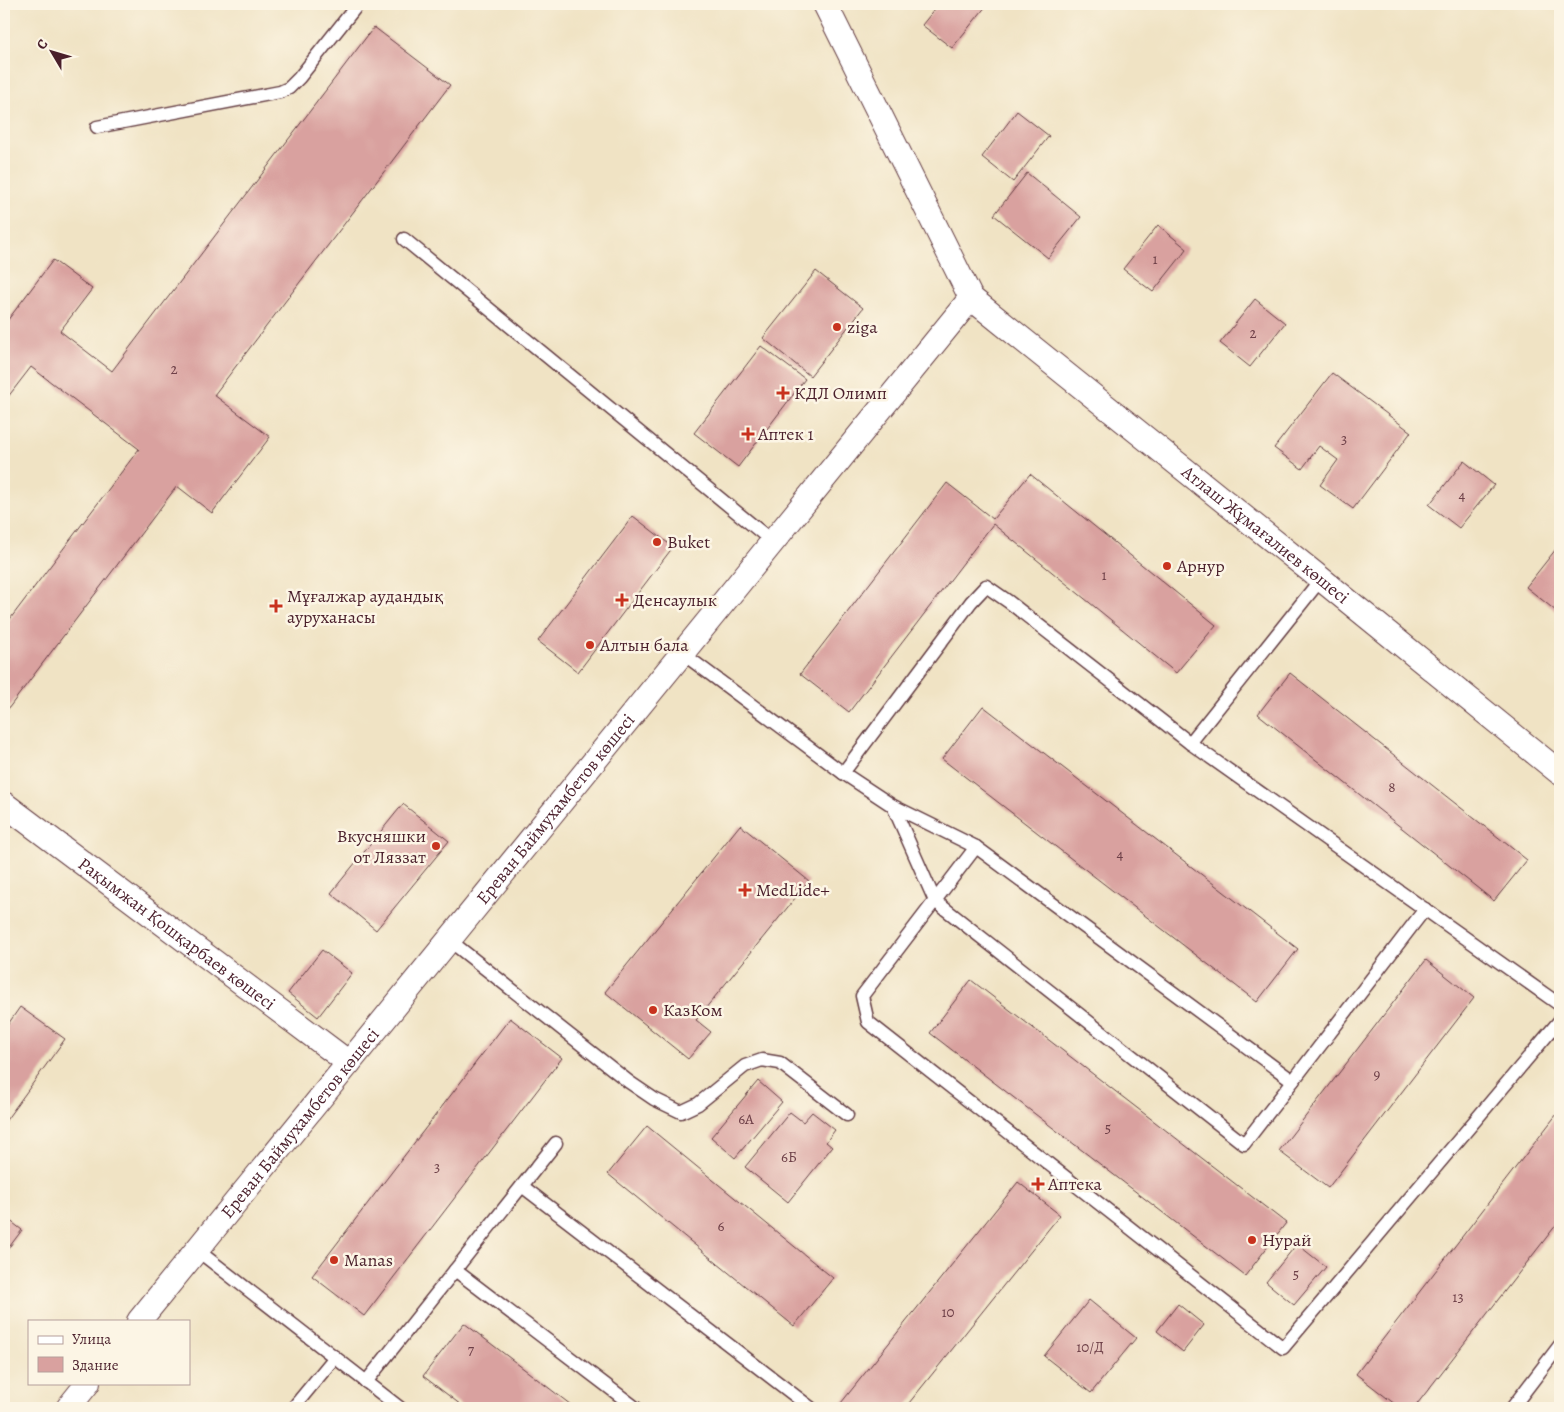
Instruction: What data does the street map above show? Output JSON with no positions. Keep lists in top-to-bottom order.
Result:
{
  "streets": {
    "street": ["Атлаш Жұмағалиев көшесі", "Ереван Баймухамбетов көшесі", "Рақымжан Қошқарбаев көшесі"]
  },
  "crossings": [
    ["Атлаш Жұмағалиев көшесі", "Ереван Баймухамбетов көшесі"],
    ["Ереван Баймухамбетов көшесі", "Рақымжан Қошқарбаев көшесі"]
  ],
  "places": {
    "other": [
      "ziga",
      "Buket",
      "Арнур",
      "Алтын бала",
      "Вкусняшки от Ляззат",
      "КазКом",
      "Нурай",
      "Manas"
    ],
    "health": [
      "КДЛ Олимп",
      "Аптек 1",
      "Денсаулык",
      "Мұғалжар аудандық ауруханасы",
      "MedLide+",
      "Аптека"
    ]
  },
  "house_numbers": [
    "1",
    "2",
    "2",
    "3",
    "4",
    "1",
    "8",
    "4",
    "9",
    "6А",
    "5",
    "6Б",
    "3",
    "6",
    "5",
    "13",
    "10",
    "10/Д",
    "7"
  ],
  "legend": ["Улица", "Здание"],
  "north": "top left"
}
